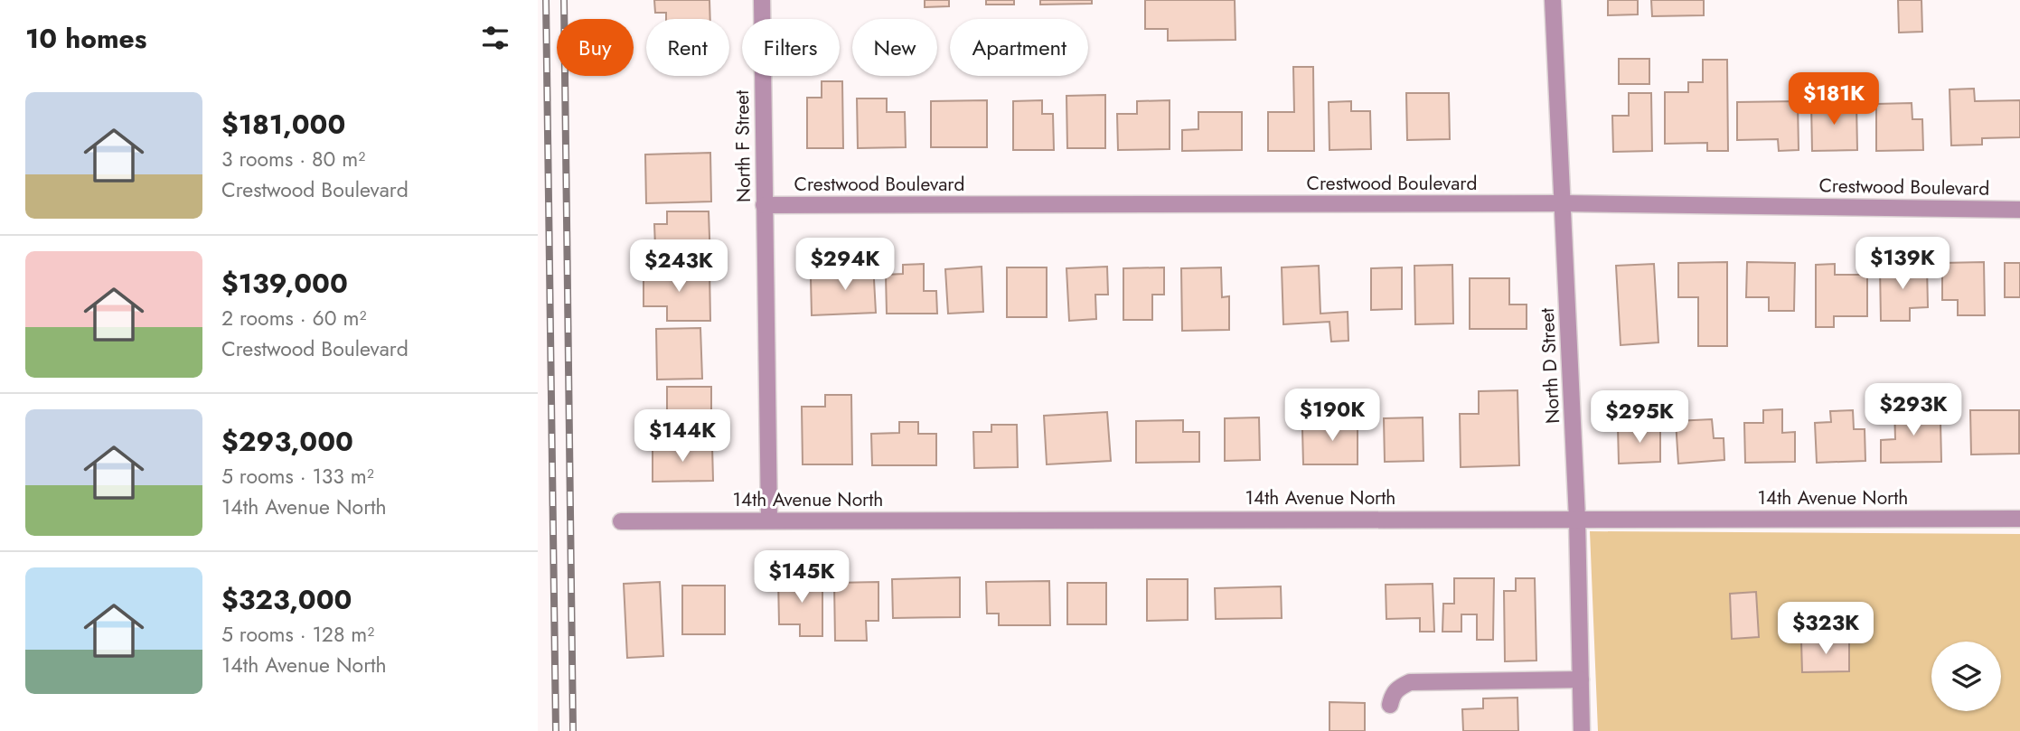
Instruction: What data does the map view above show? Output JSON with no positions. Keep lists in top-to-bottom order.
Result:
{
  "streets": {
    "street": [
      "North F Street",
      "Crestwood Boulevard",
      "North D Street",
      "14th Avenue North"
    ]
  },
  "crossings": [
    ["North F Street", "Crestwood Boulevard"],
    ["North F Street", "14th Avenue North"],
    ["Crestwood Boulevard", "North D Street"],
    ["North D Street", "14th Avenue North"]
  ],
  "page": {
    "heading": "10 homes",
    "chip": [
      "Buy",
      "Rent",
      "Filters",
      "New",
      "Apartment"
    ],
    "price": [
      "$181K",
      "$139K",
      "$294K",
      "$243K",
      "$293K",
      "$190K",
      "$295K",
      "$144K",
      "$145K",
      "$323K"
    ],
    "list": [
      {
        "name": "$181,000",
        "note": "3 rooms · 80 m² · Crestwood Boulevard"
      },
      {
        "name": "$139,000",
        "note": "2 rooms · 60 m² · Crestwood Boulevard"
      },
      {
        "name": "$293,000",
        "note": "5 rooms · 133 m² · 14th Avenue North"
      },
      {
        "name": "$323,000",
        "note": "5 rooms · 128 m² · 14th Avenue North"
      }
    ]
  }
}
